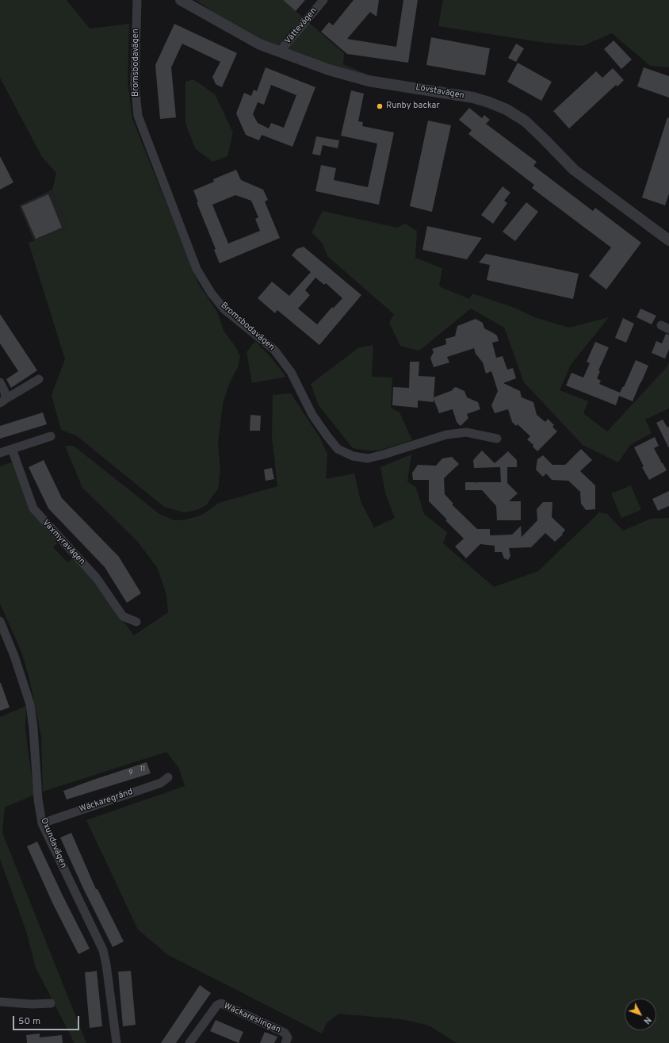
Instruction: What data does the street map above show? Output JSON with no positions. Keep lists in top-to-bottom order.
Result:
{
  "streets": {
    "street": [
      "Vättevägen",
      "Bromsbodavägen",
      "Lövstavägen",
      "Vaxmyravägen",
      "Wäckaregränd",
      "Oxundavägen",
      "Wäckareslingan"
    ]
  },
  "crossings": [
    ["Vättevägen", "Lövstavägen"],
    ["Wäckaregränd", "Oxundavägen"]
  ],
  "places": ["Runby backar"],
  "house_numbers": ["11", "9"],
  "scale_bar": "50 m",
  "north": "bottom right"
}
